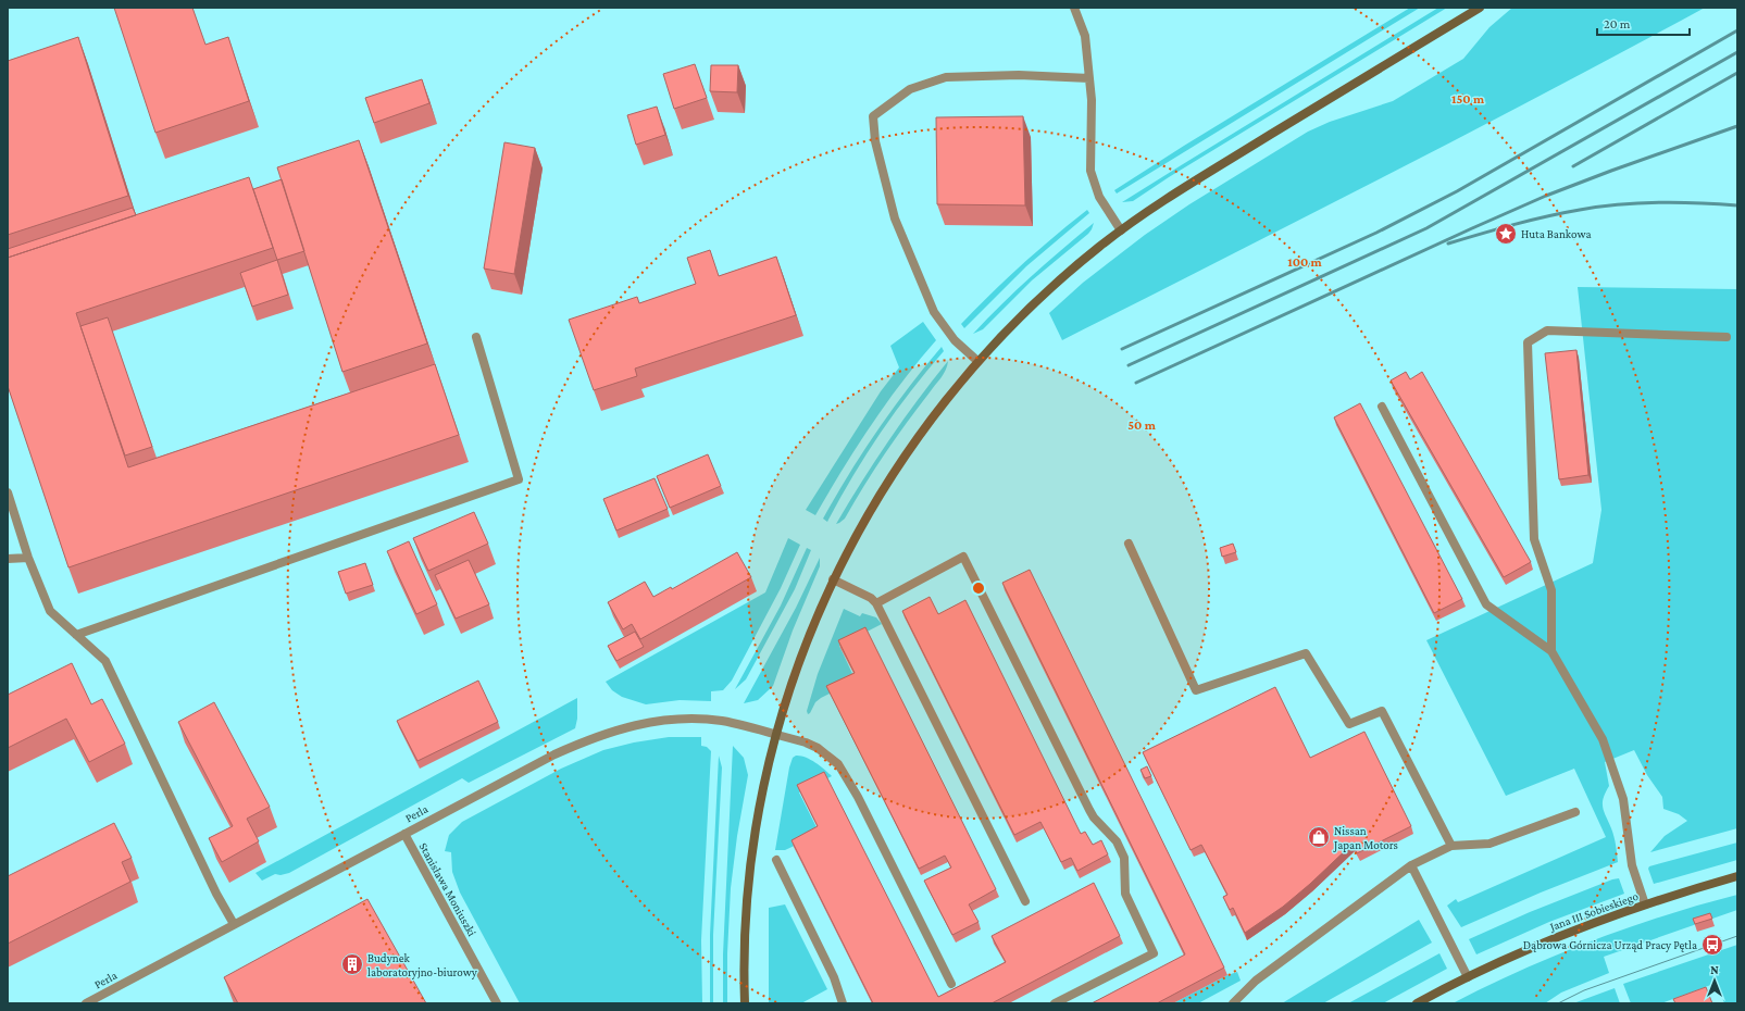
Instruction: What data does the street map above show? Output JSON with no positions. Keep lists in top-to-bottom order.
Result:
{
  "streets": {
    "street": ["Perla", "Stanisława Moniuszki", "Jana III Sobieskiego"]
  },
  "crossings": [
    ["Perla", "Stanisława Moniuszki"]
  ],
  "places": {
    "place": ["Huta Bankowa"],
    "shop": ["Nissan Japan Motors"],
    "bus stop": ["Dąbrowa Górnicza Urząd Pracy Pętla"],
    "building": ["Budynek laboratoryjno-biurowy"]
  },
  "scale_bar": "20 m",
  "north": "top",
  "rings": ["150 m", "100 m", "50 m"]
}
